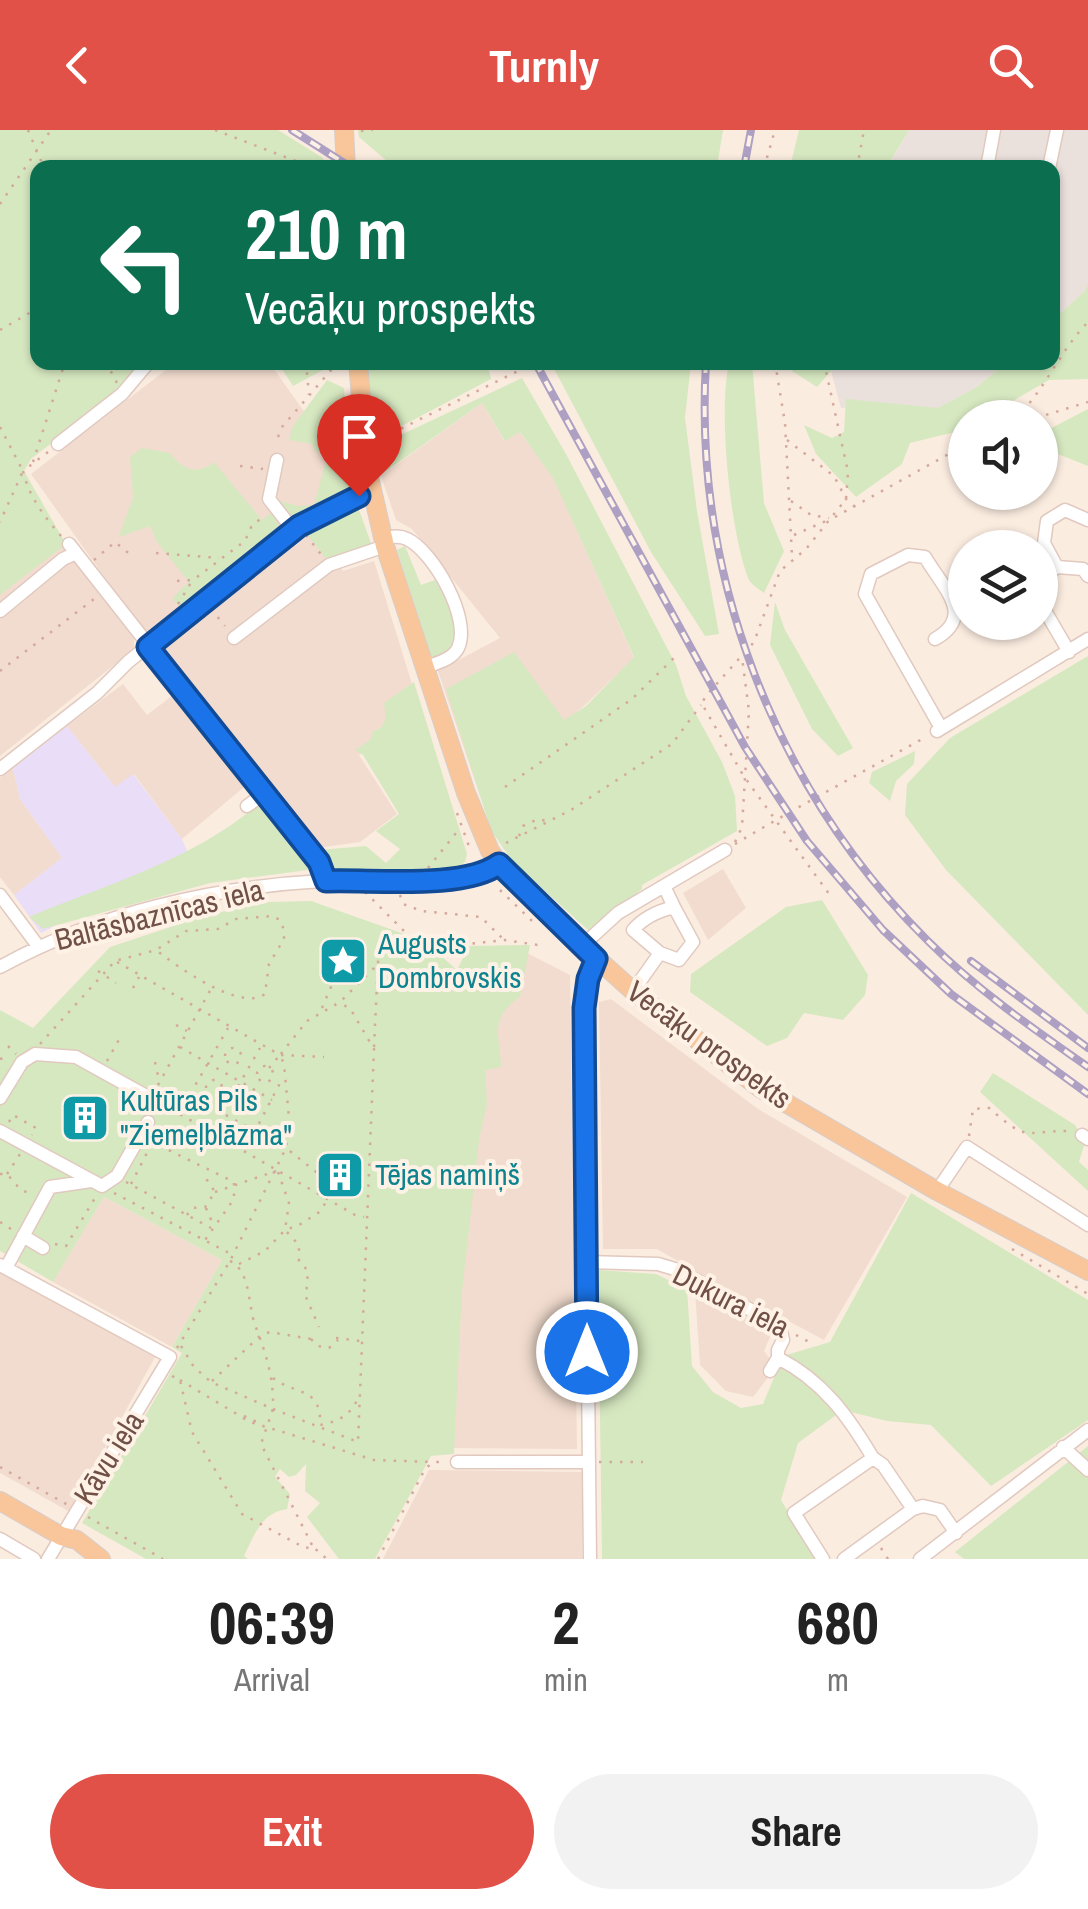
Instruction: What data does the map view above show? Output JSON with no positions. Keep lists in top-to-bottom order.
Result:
{
  "streets": {
    "main road": ["Vecāķu prospekts"],
    "street": ["Baltāsbaznīcas iela", "Dukura iela", "Kāvu iela"]
  },
  "crossings": [
    ["Baltāsbaznīcas iela", "Vecāķu prospekts"]
  ],
  "places": {
    "place": ["Augusts Dombrovskis"],
    "building": ["Kultūras Pils \"Ziemeļblāzma\"", "Tējas namiņš"]
  },
  "page": {
    "header": "Turnly",
    "turn": ["210 m", "Vecāķu prospekts"],
    "eta": [
      "06:39",
      "Arrival",
      "2",
      "min",
      "680",
      "m"
    ],
    "buttons": ["Exit", "Share"]
  }
}
